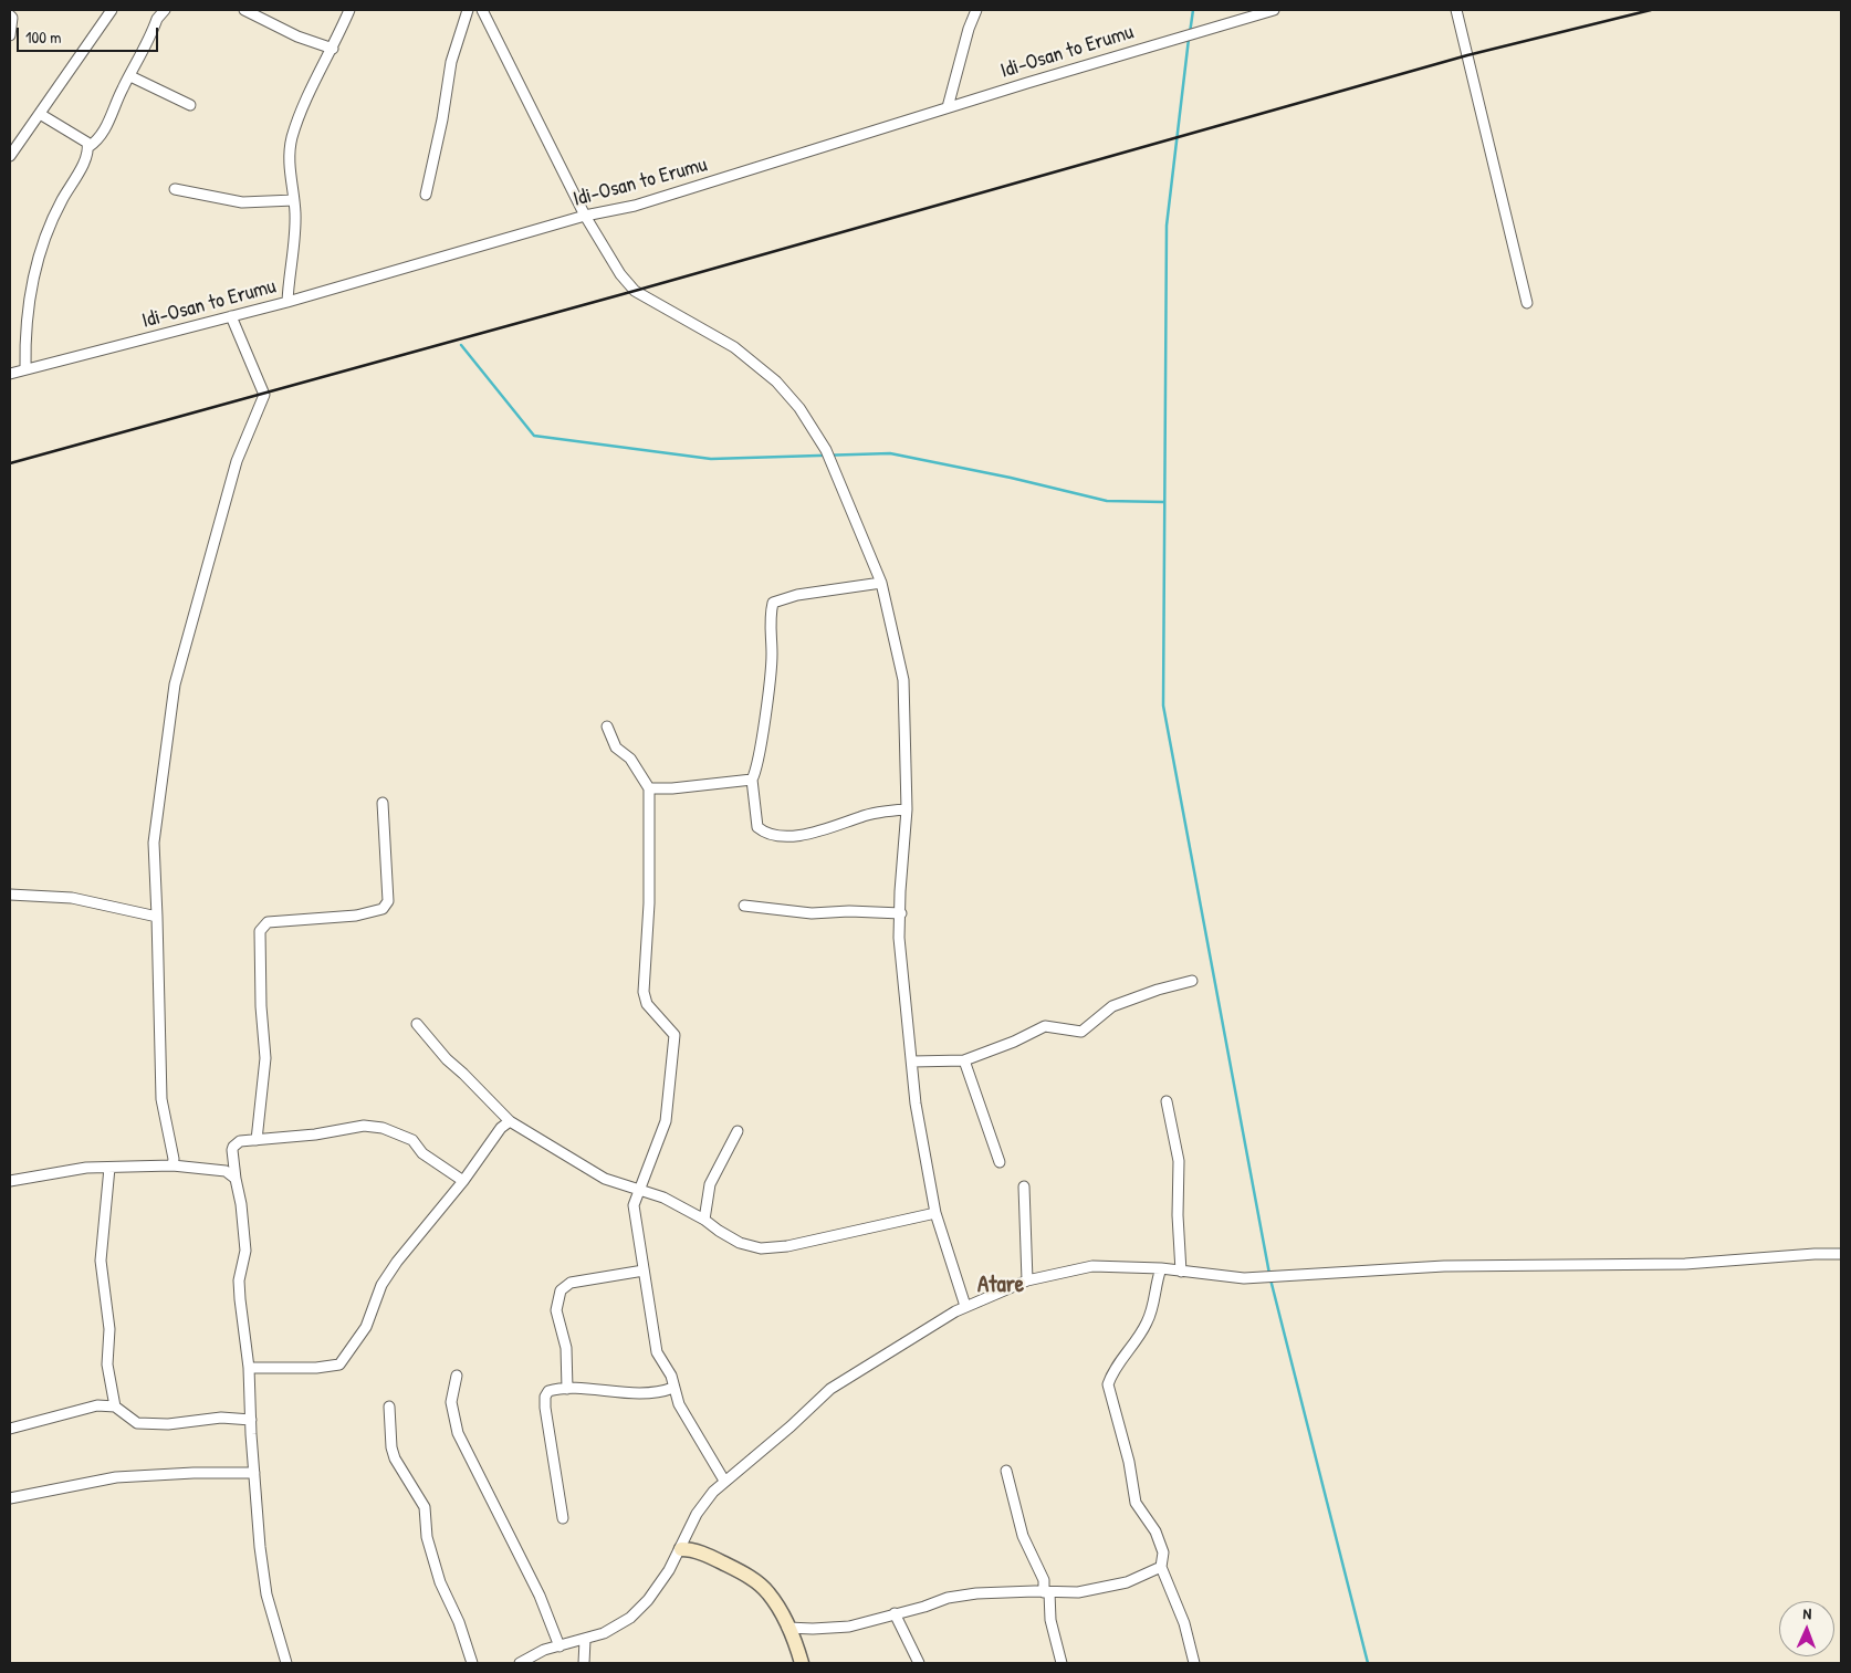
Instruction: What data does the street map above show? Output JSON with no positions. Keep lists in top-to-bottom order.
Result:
{
  "streets": {
    "street": ["Idi-Osan to Erumu"]
  },
  "districts": ["Atare"],
  "scale_bar": "100 m",
  "north": "top"
}
